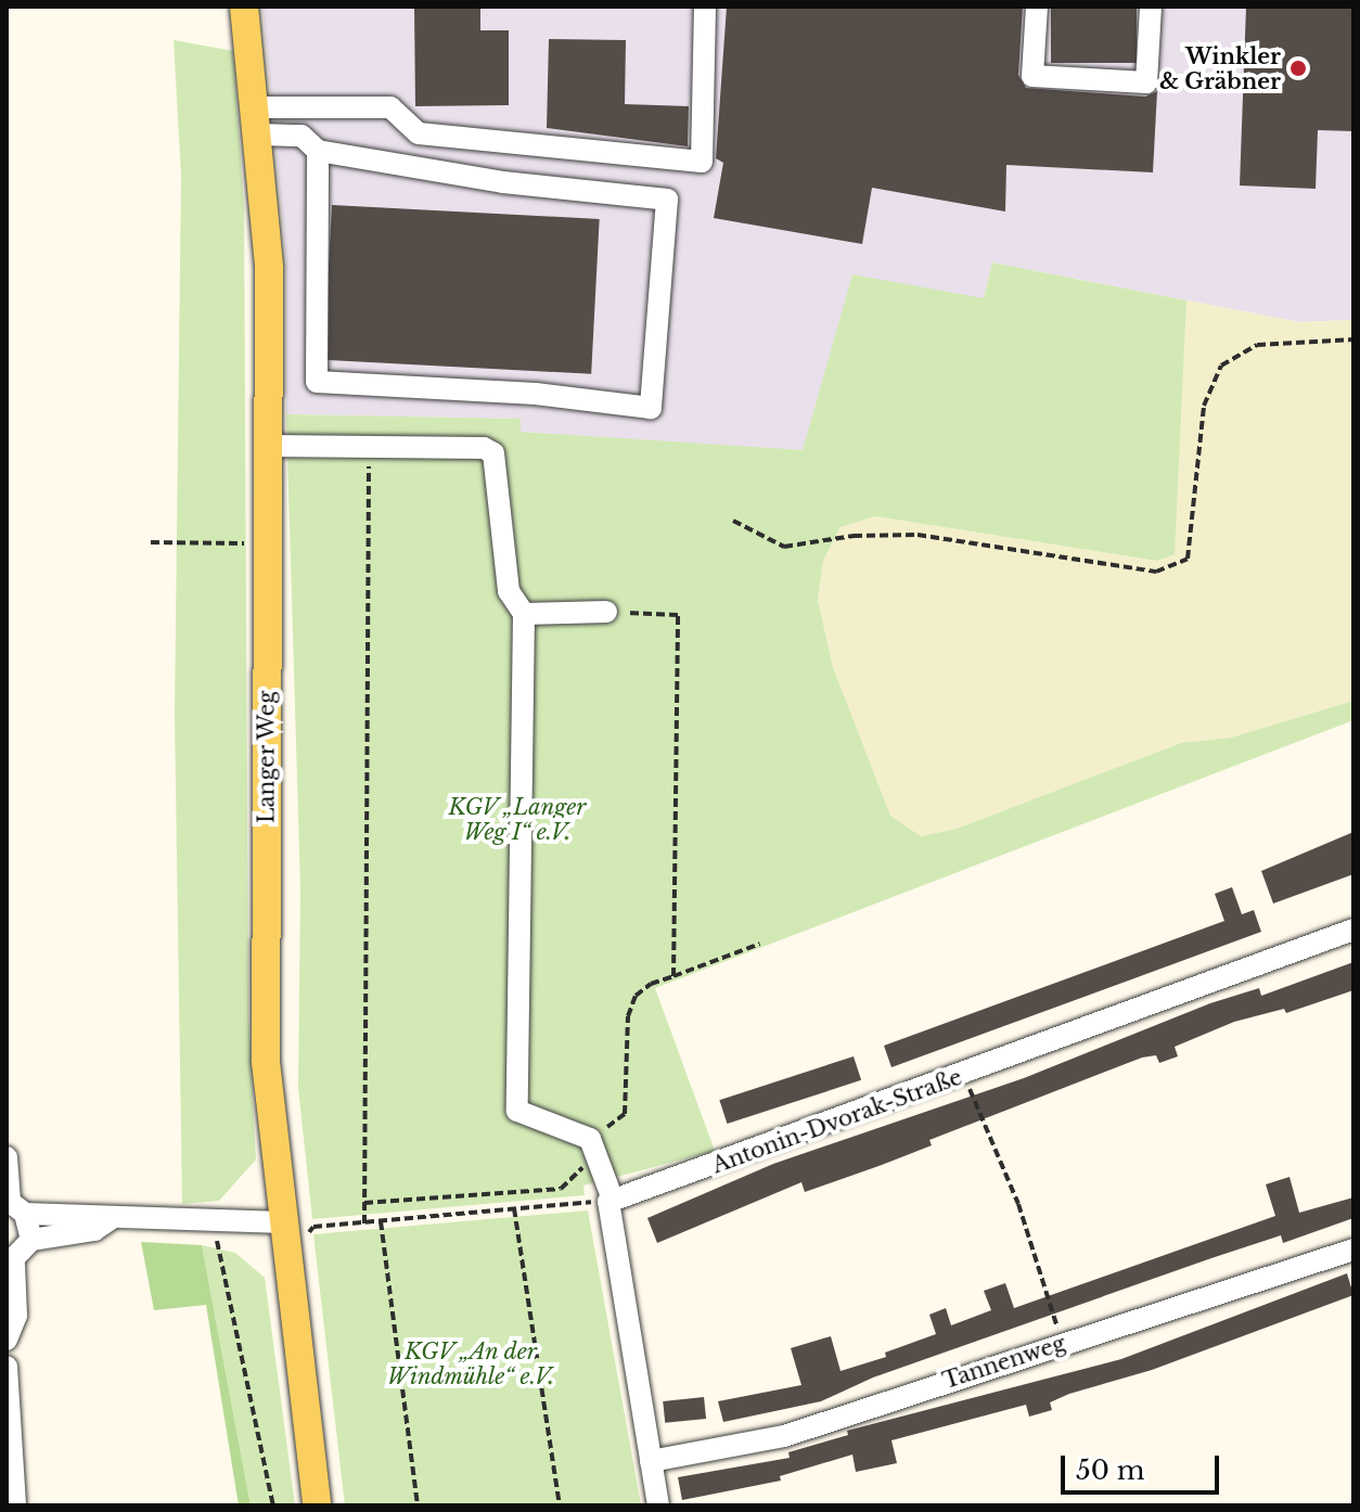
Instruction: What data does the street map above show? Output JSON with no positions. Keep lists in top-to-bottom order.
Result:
{
  "streets": {
    "main road": ["Langer Weg"],
    "street": ["Antonin-Dvorak-Straße", "Tannenweg"]
  },
  "parks": ["KGV „Langer Weg I“ e.V.", "KGV „An der Windmühle“ e.V."],
  "places": ["Winkler & Gräbner"],
  "scale_bar": "50 m"
}
